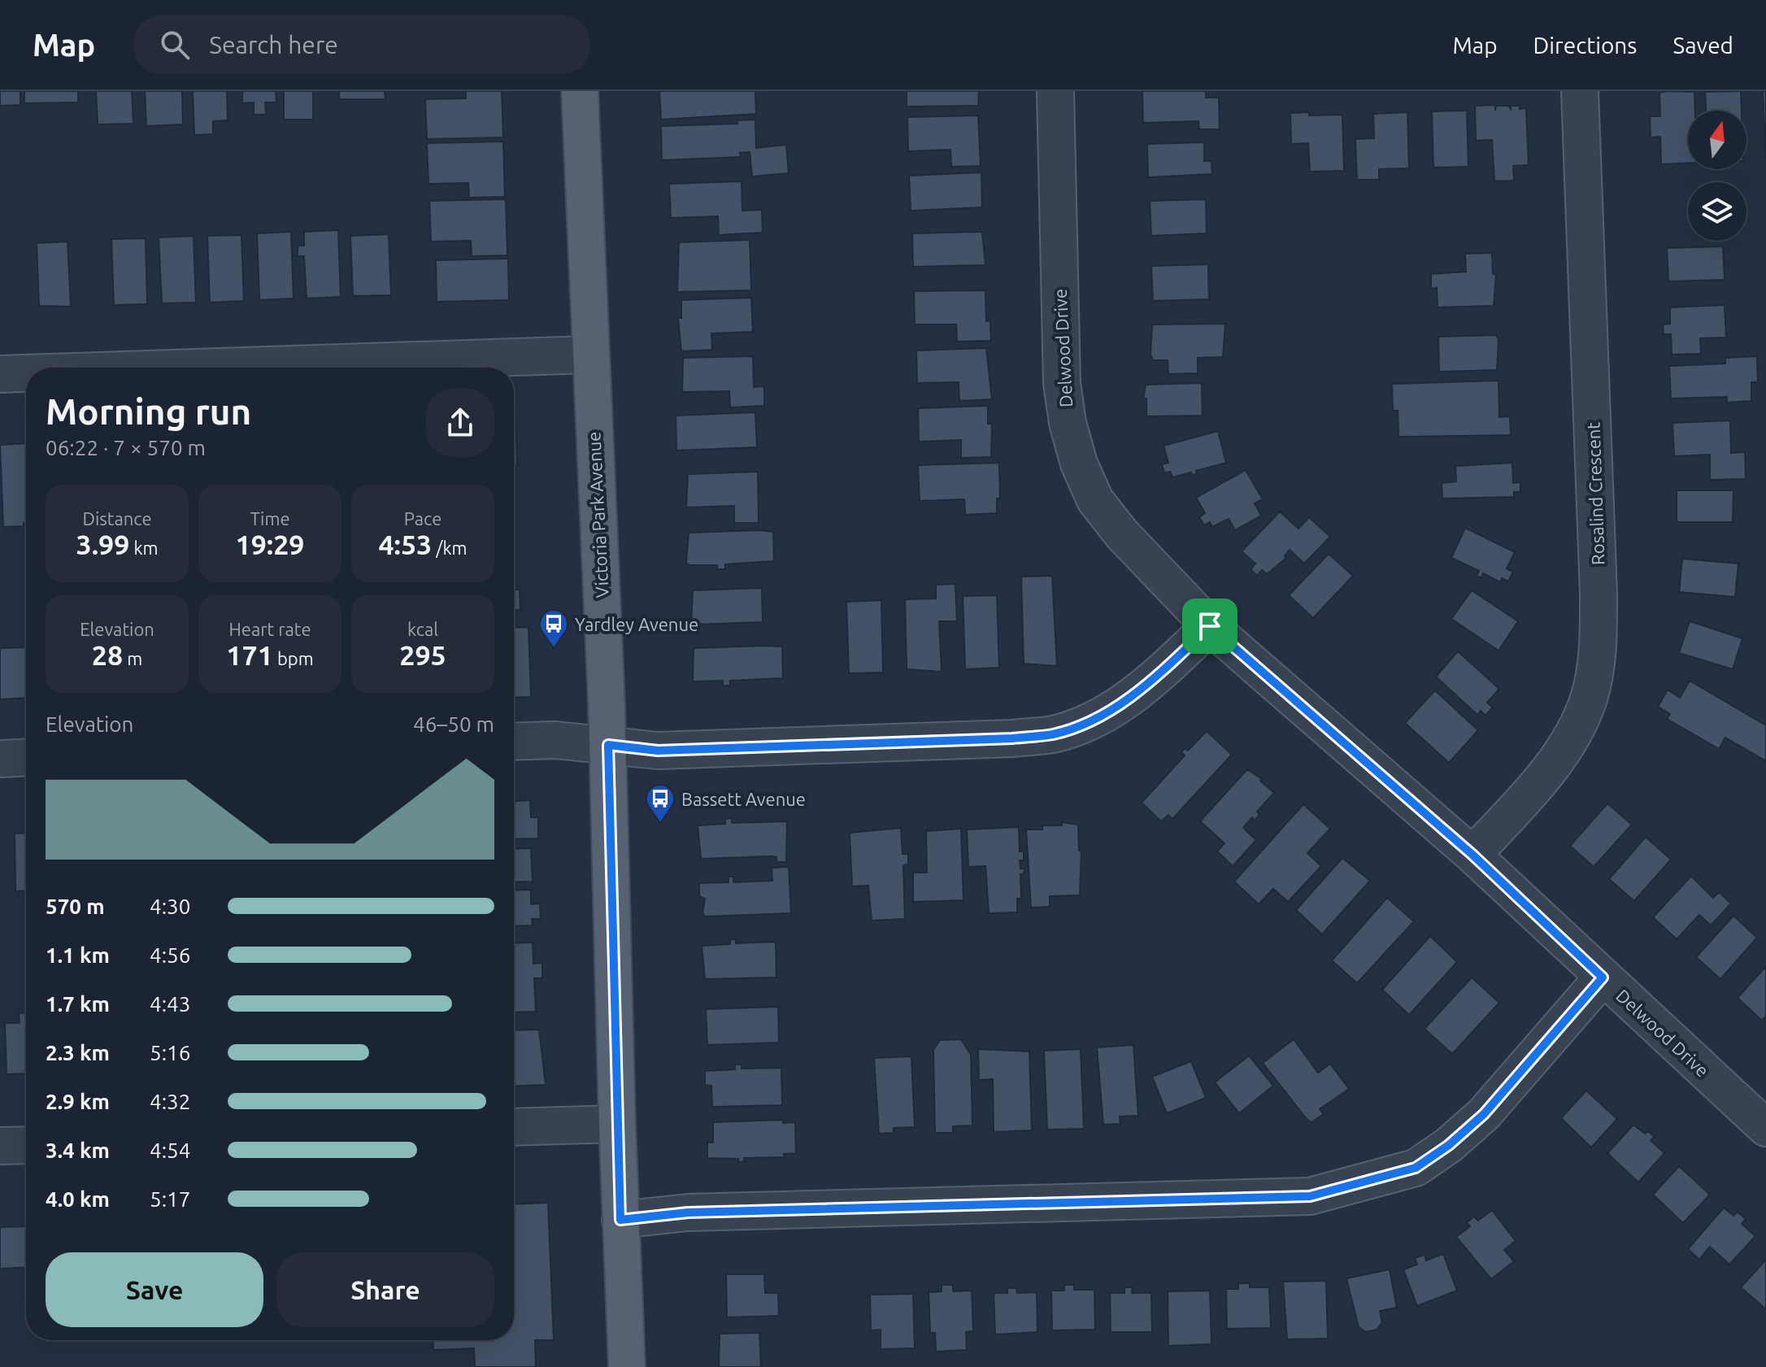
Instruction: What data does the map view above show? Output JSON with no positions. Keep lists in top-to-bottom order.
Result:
{
  "streets": {
    "main road": ["Victoria Park Avenue"],
    "street": ["Delwood Drive", "Rosalind Crescent"]
  },
  "crossings": [
    ["Delwood Drive", "Rosalind Crescent"]
  ],
  "places": {
    "bus stop": ["Yardley Avenue", "Bassett Avenue"]
  },
  "north": "top",
  "page": {
    "header": "Map",
    "search": "Search here",
    "nav": ["Map", "Directions", "Saved"],
    "heading": ["Morning run", "06:22 · 7 × 570 m"],
    "stats": [
      ["Distance", "3.99 km"],
      ["Time", "19:29"],
      ["Pace", "4:53 /km"],
      ["Elevation", "28 m"],
      ["Heart rate", "171 bpm"],
      ["kcal", "295"]
    ],
    "chart": ["Elevation", "46–50 m"],
    "list": [
      {
        "name": "570 m",
        "note": "4:30"
      },
      {
        "name": "1.1 km",
        "note": "4:56"
      },
      {
        "name": "1.7 km",
        "note": "4:43"
      },
      {
        "name": "2.3 km",
        "note": "5:16"
      },
      {
        "name": "2.9 km",
        "note": "4:32"
      },
      {
        "name": "3.4 km",
        "note": "4:54"
      },
      {
        "name": "4.0 km",
        "note": "5:17"
      }
    ],
    "buttons": ["Save", "Share"]
  }
}
